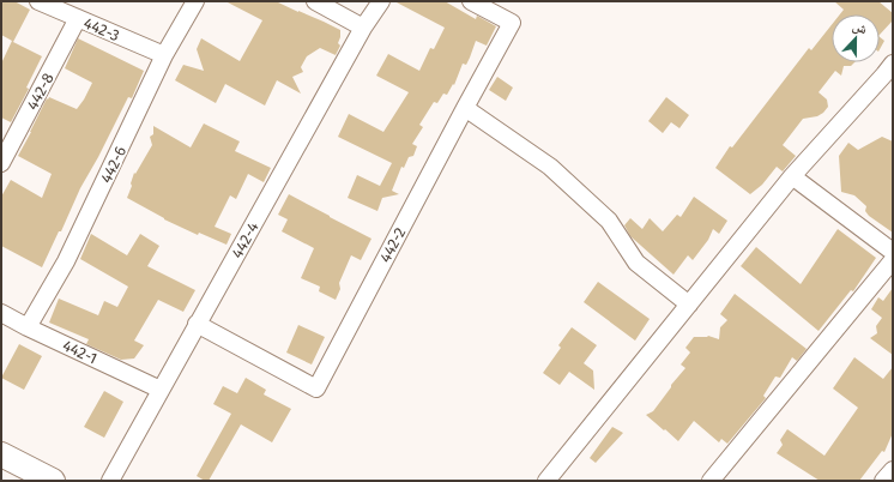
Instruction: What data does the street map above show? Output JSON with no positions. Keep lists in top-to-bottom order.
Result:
{
  "streets": {
    "street": [
      "442-3",
      "442-8",
      "442-6",
      "442-4",
      "442-2",
      "442-1"
    ]
  },
  "crossings": [
    ["442-3", "442-8"],
    ["442-3", "442-6"],
    ["442-6", "442-1"],
    ["442-4", "442-2"],
    ["442-4", "442-1"]
  ],
  "north": "top"
}
